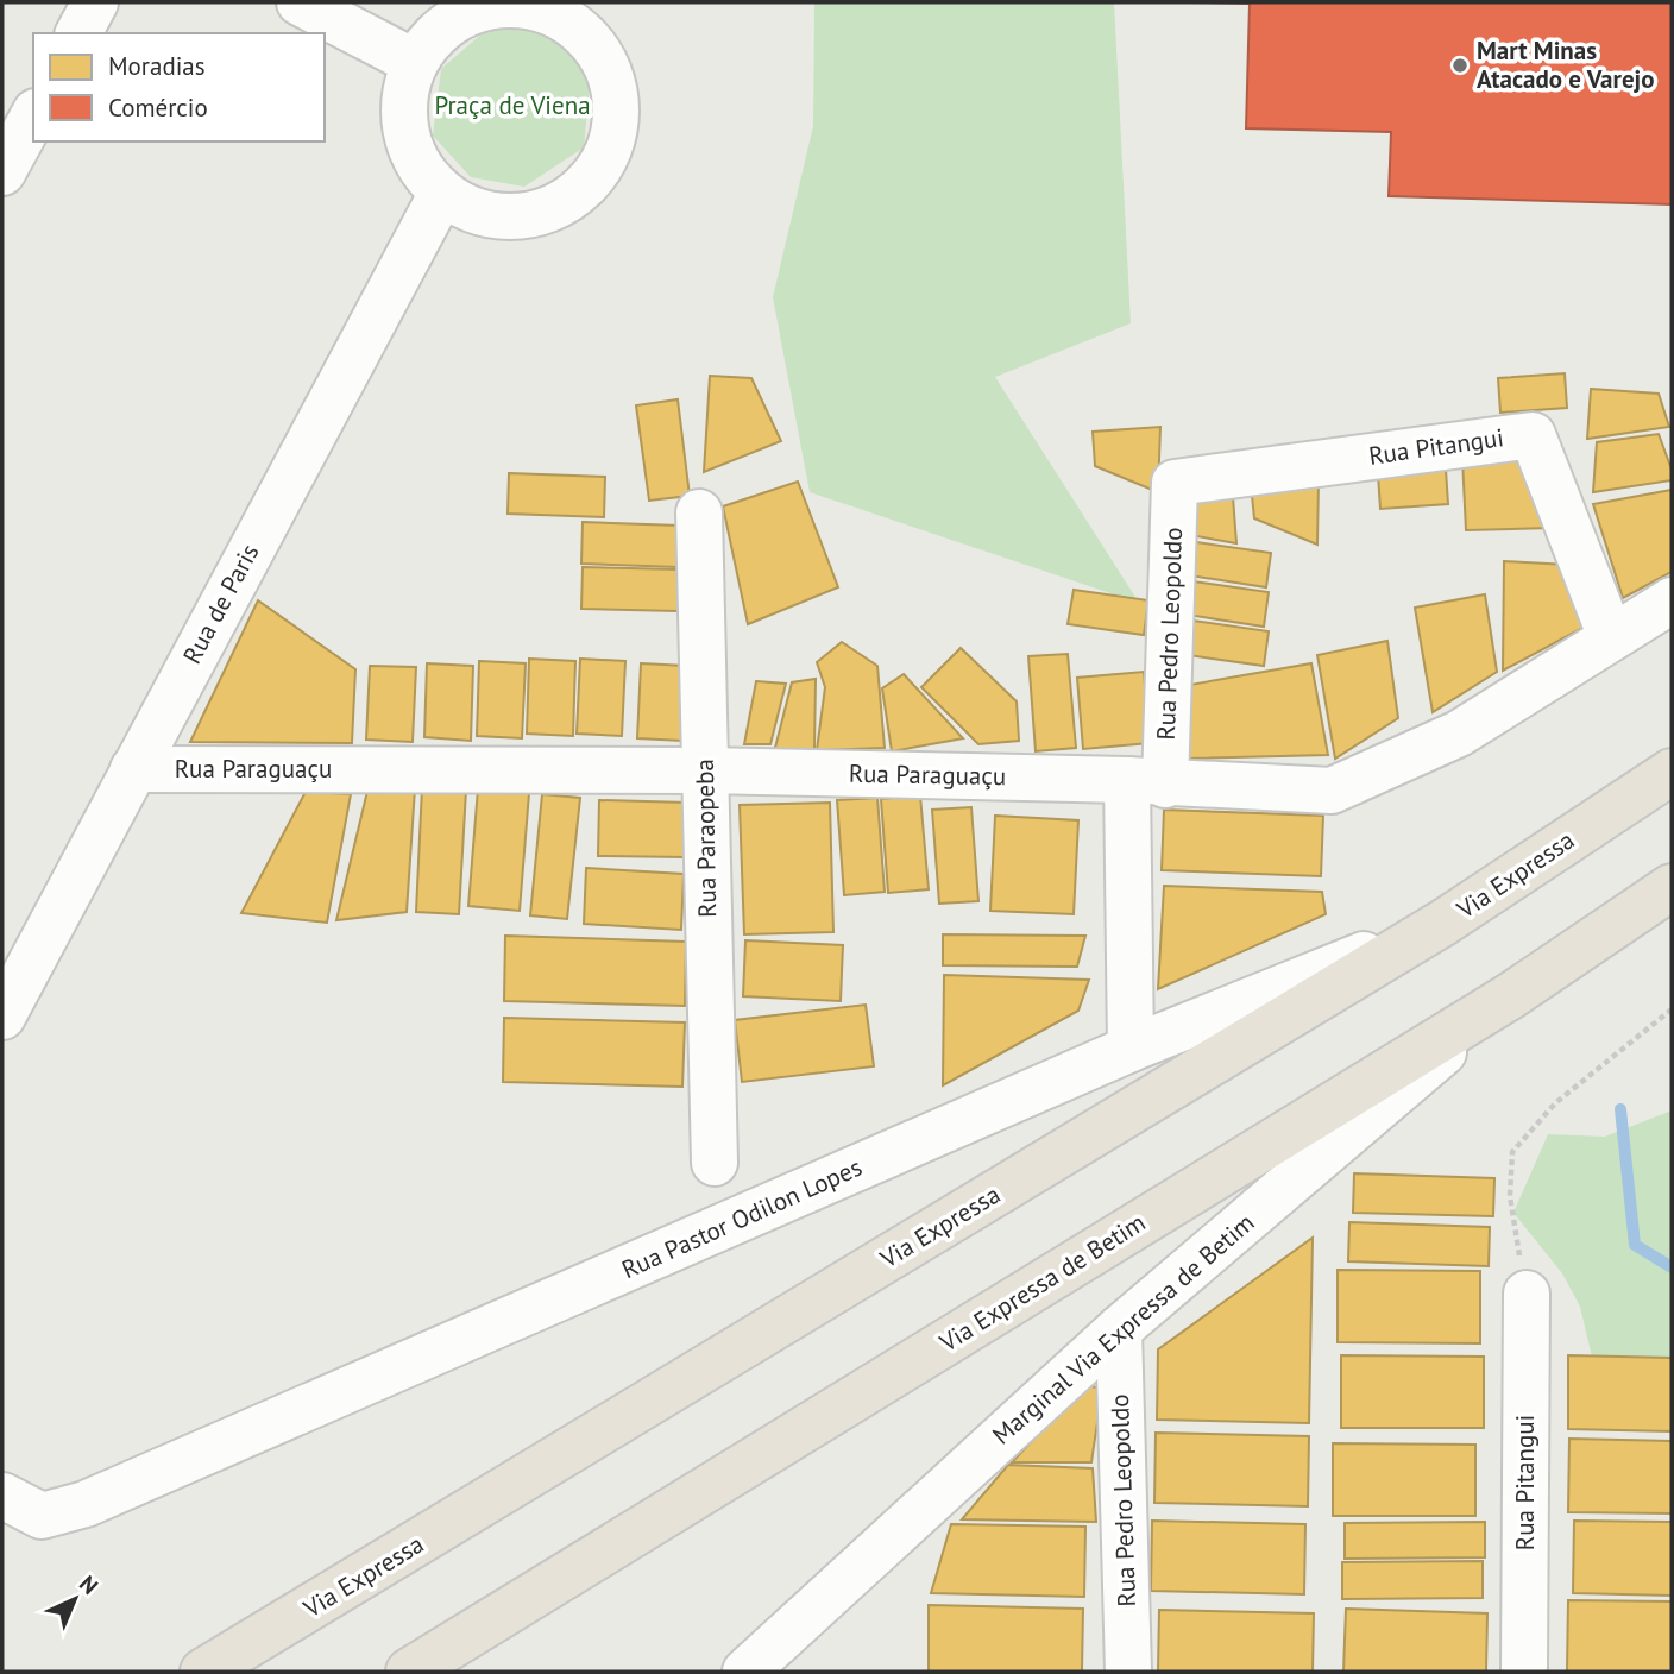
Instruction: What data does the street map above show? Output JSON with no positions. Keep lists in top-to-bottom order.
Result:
{
  "streets": {
    "highway": ["Via Expressa", "Via Expressa de Betim"],
    "street": [
      "Rua Pitangui",
      "Rua de Paris",
      "Rua Pedro Leopoldo",
      "Rua Paraguaçu",
      "Rua Paraopeba",
      "Rua Pastor Odilon Lopes",
      "Marginal Via Expressa de Betim"
    ]
  },
  "crossings": [
    ["Rua Pitangui", "Rua Pedro Leopoldo"],
    ["Rua Pitangui", "Rua Paraguaçu"],
    ["Rua de Paris", "Rua Paraguaçu"],
    ["Rua Pedro Leopoldo", "Rua Paraguaçu"],
    ["Rua Pedro Leopoldo", "Rua Pastor Odilon Lopes"],
    ["Rua Pedro Leopoldo", "Marginal Via Expressa de Betim"],
    ["Rua Paraguaçu", "Rua Paraopeba"],
    ["Via Expressa", "Rua Pastor Odilon Lopes"],
    ["Via Expressa de Betim", "Marginal Via Expressa de Betim"]
  ],
  "parks": ["Praça de Viena"],
  "places": ["Mart Minas Atacado e Varejo"],
  "legend": ["Moradias", "Comércio"],
  "north": "top right"
}
